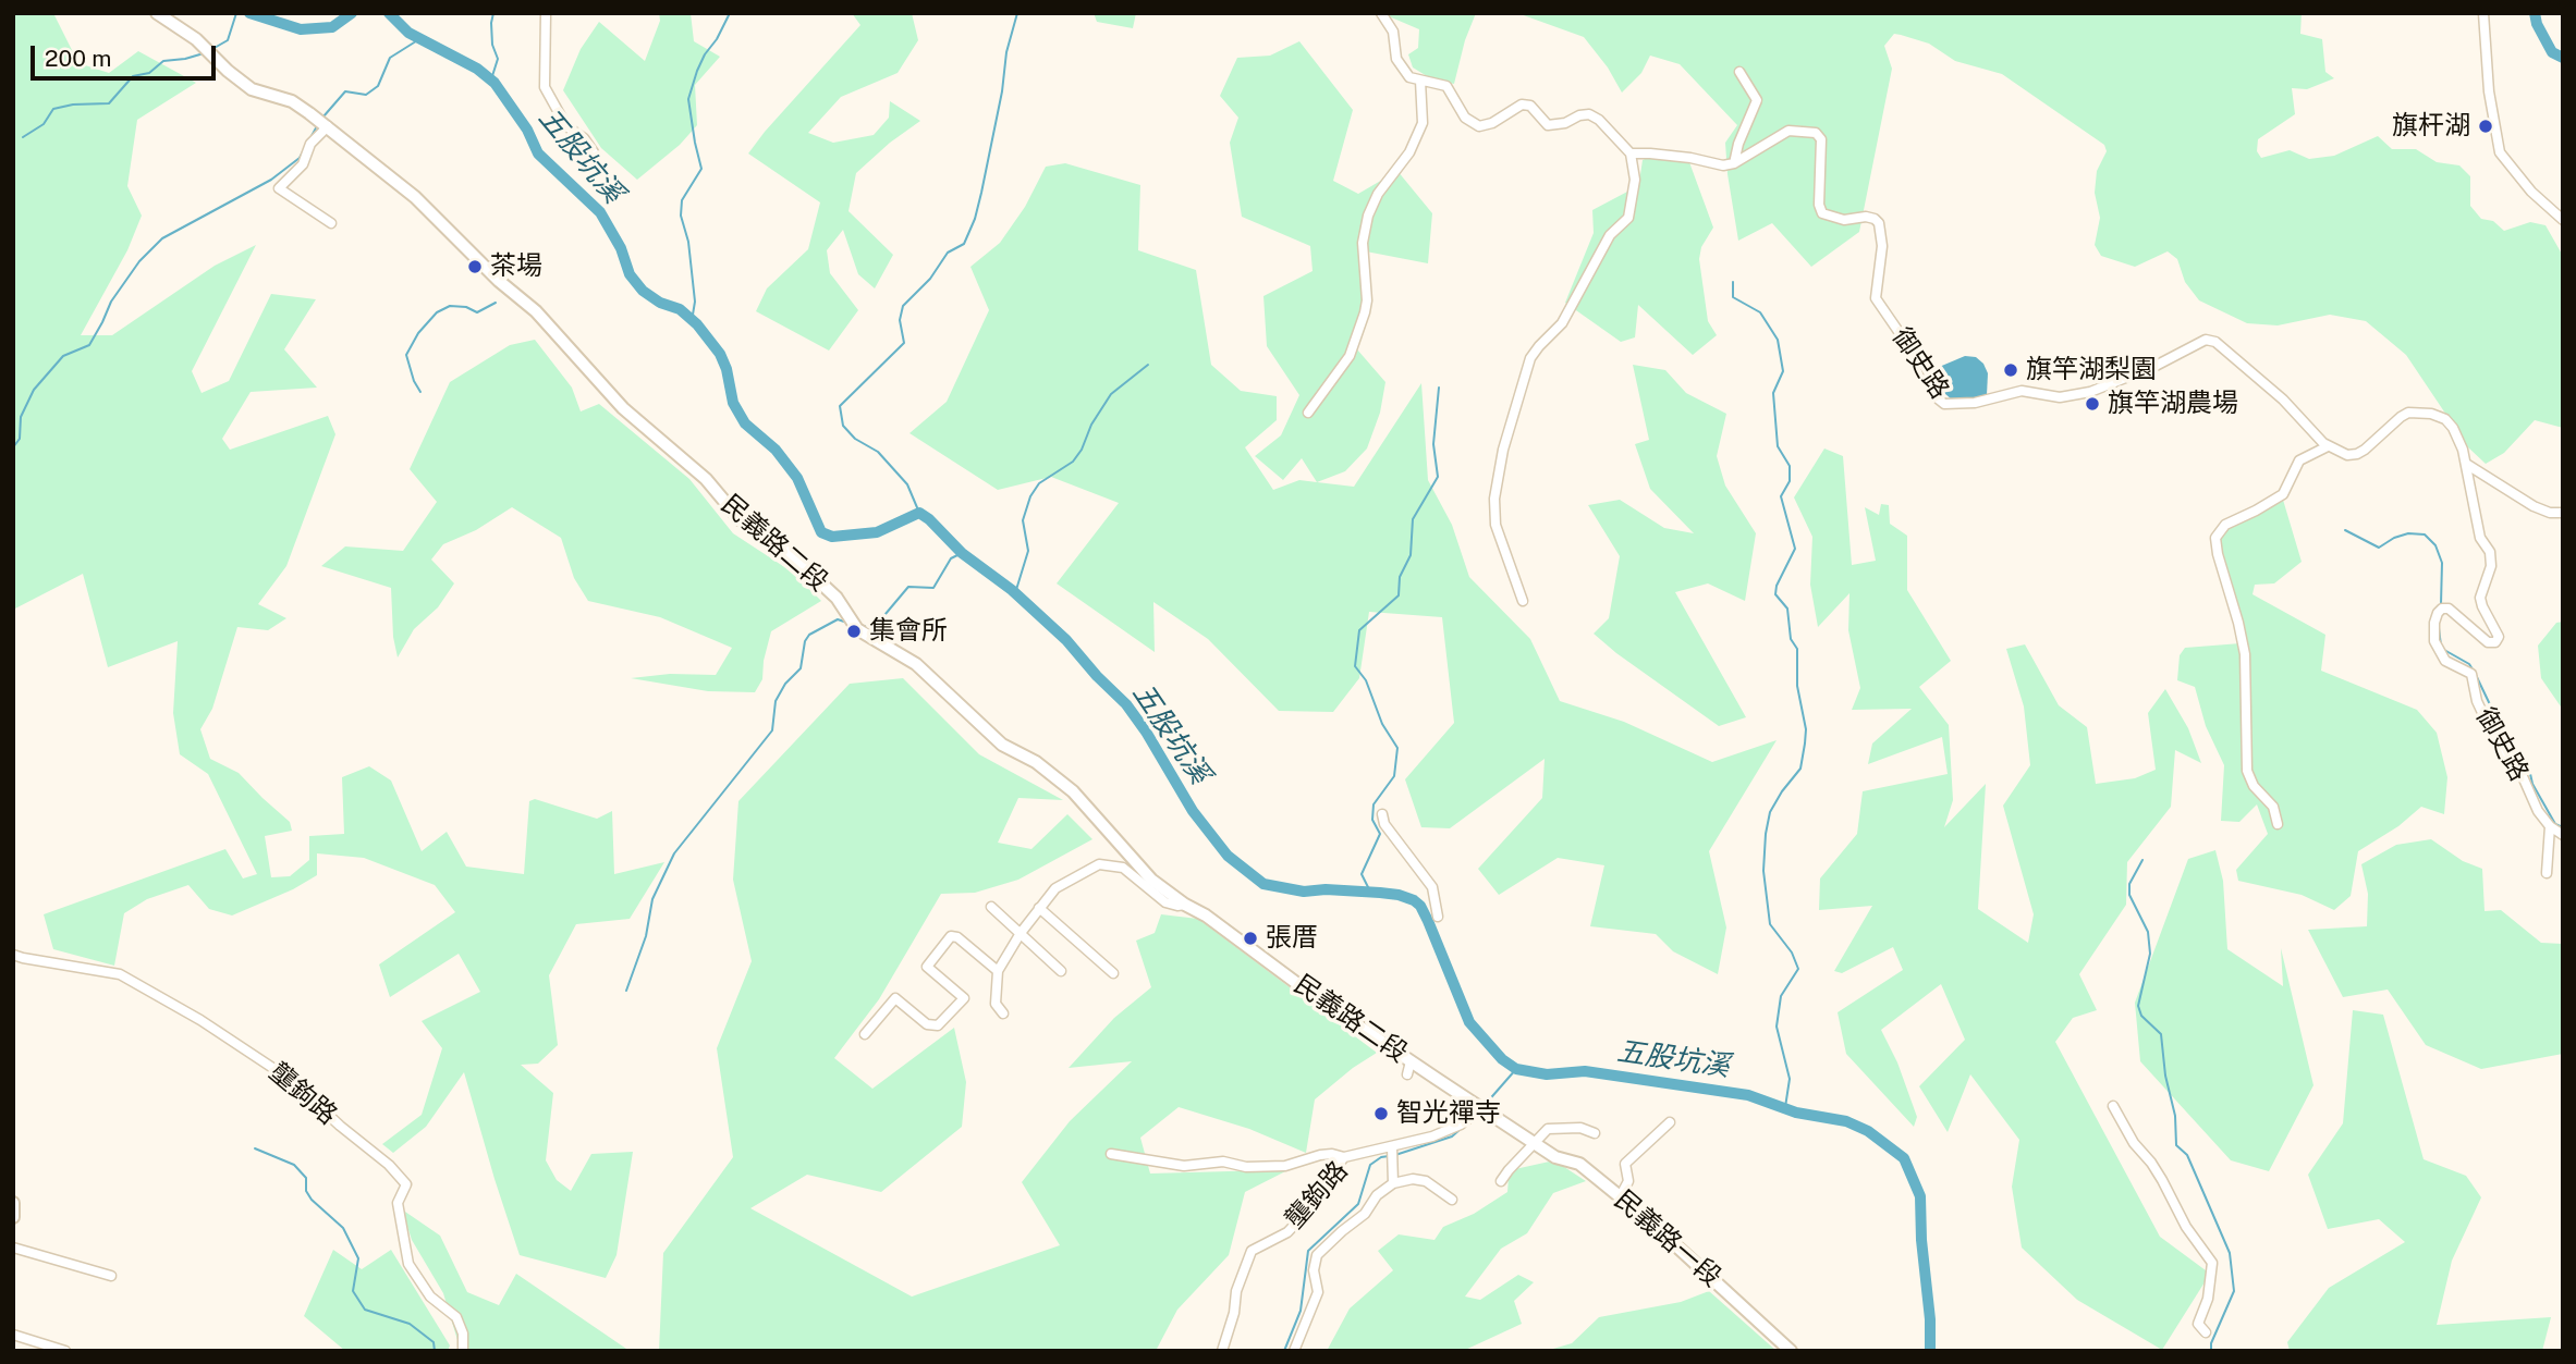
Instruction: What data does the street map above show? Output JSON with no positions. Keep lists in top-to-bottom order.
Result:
{
  "streets": {
    "main road": ["民義路二段", "民義路一段"],
    "street": ["御史路", "壟鉤路"]
  },
  "crossings": [
    ["民義路二段", "壟鉤路"],
    ["民義路二段", "民義路一段"]
  ],
  "water": ["五股坑溪"],
  "places": [
    "旗杆湖",
    "茶場",
    "旗竿湖梨園",
    "旗竿湖農場",
    "集會所",
    "張厝",
    "智光禪寺"
  ],
  "scale_bar": "200 m"
}
